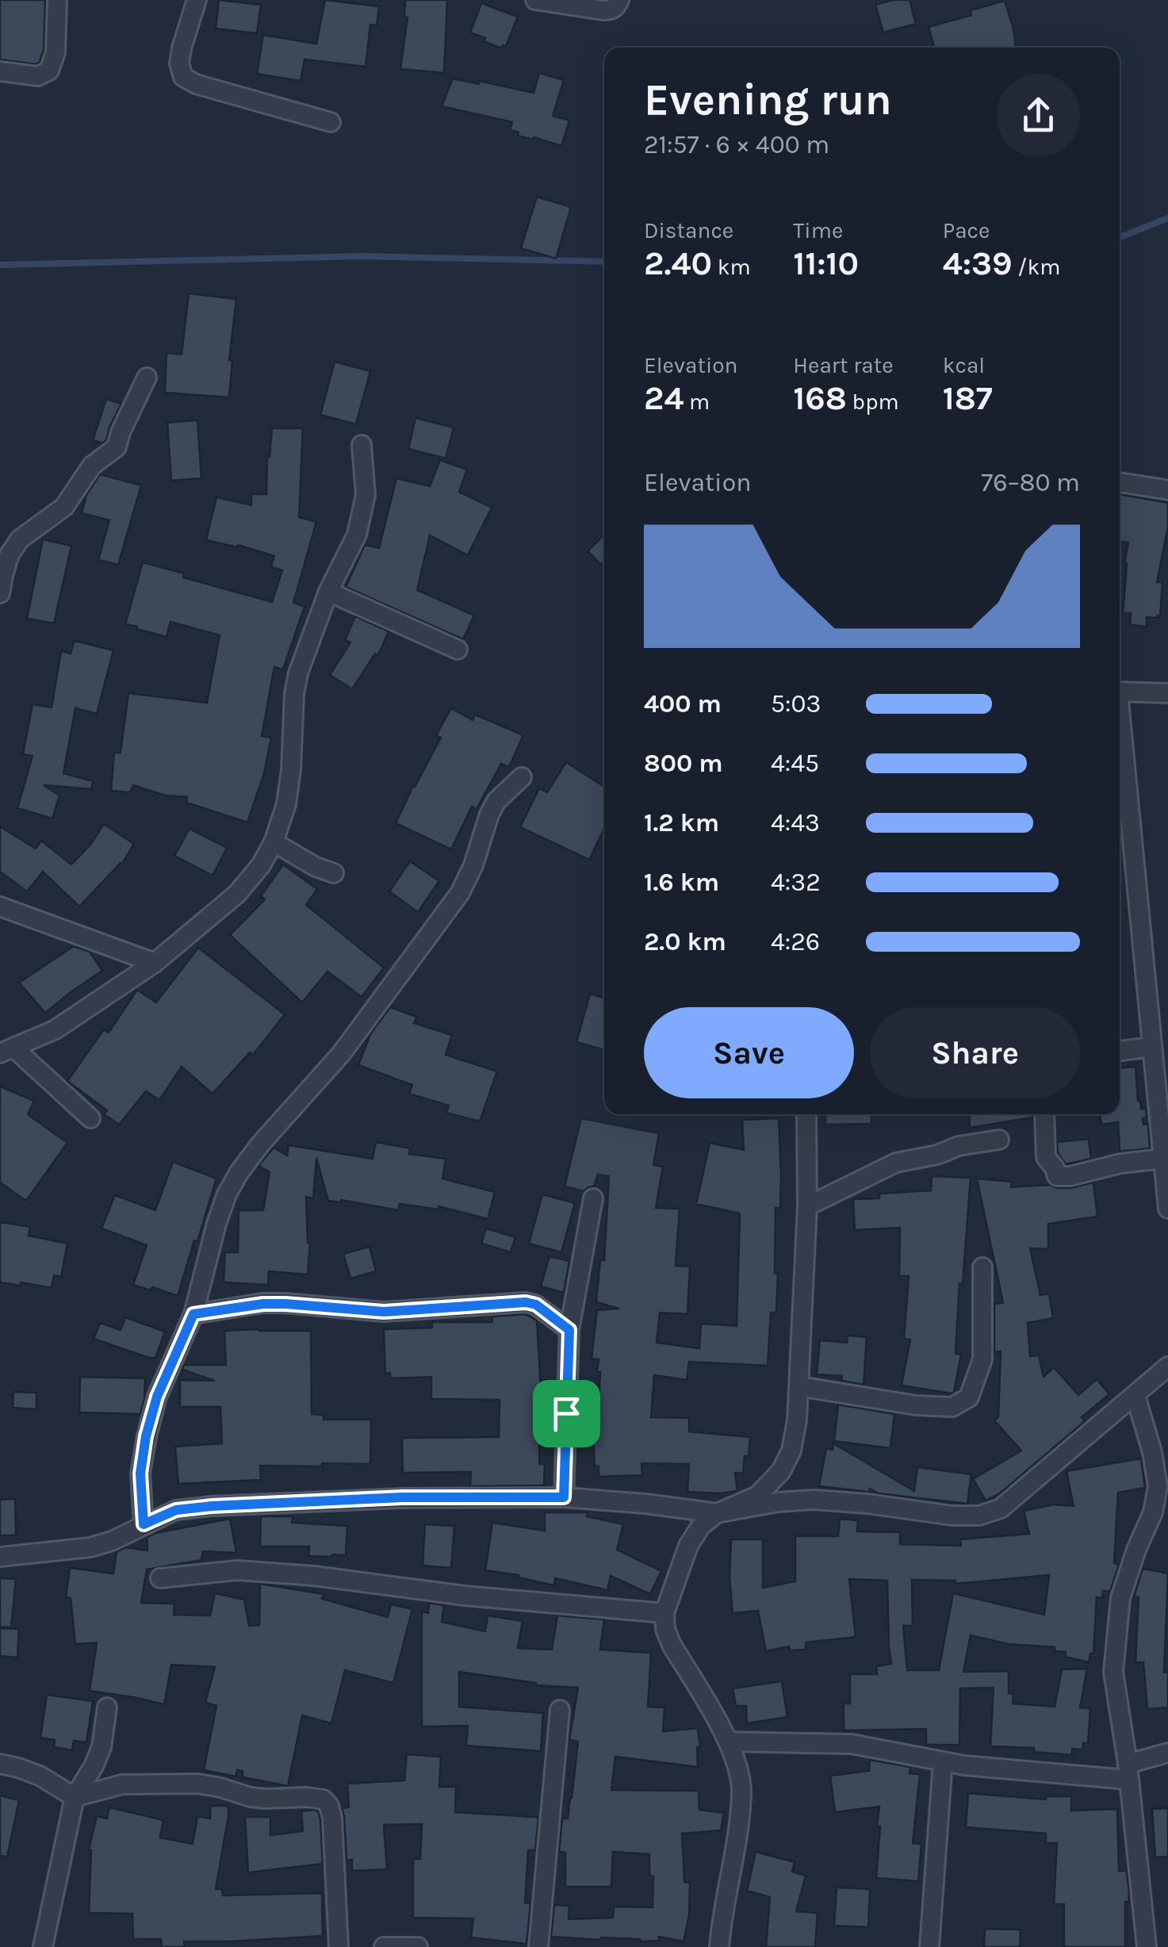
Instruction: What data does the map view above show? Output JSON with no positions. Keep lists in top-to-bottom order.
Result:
{
  "page": {
    "heading": ["Evening run", "21:57 · 6 × 400 m"],
    "stats": [
      ["Distance", "2.40 km"],
      ["Time", "11:10"],
      ["Pace", "4:39 /km"],
      ["Elevation", "24 m"],
      ["Heart rate", "168 bpm"],
      ["kcal", "187"]
    ],
    "chart": ["Elevation", "76–80 m"],
    "list": [
      {
        "name": "400 m",
        "note": "5:03"
      },
      {
        "name": "800 m",
        "note": "4:45"
      },
      {
        "name": "1.2 km",
        "note": "4:43"
      },
      {
        "name": "1.6 km",
        "note": "4:32"
      },
      {
        "name": "2.0 km",
        "note": "4:26"
      }
    ],
    "buttons": ["Save", "Share"]
  }
}
